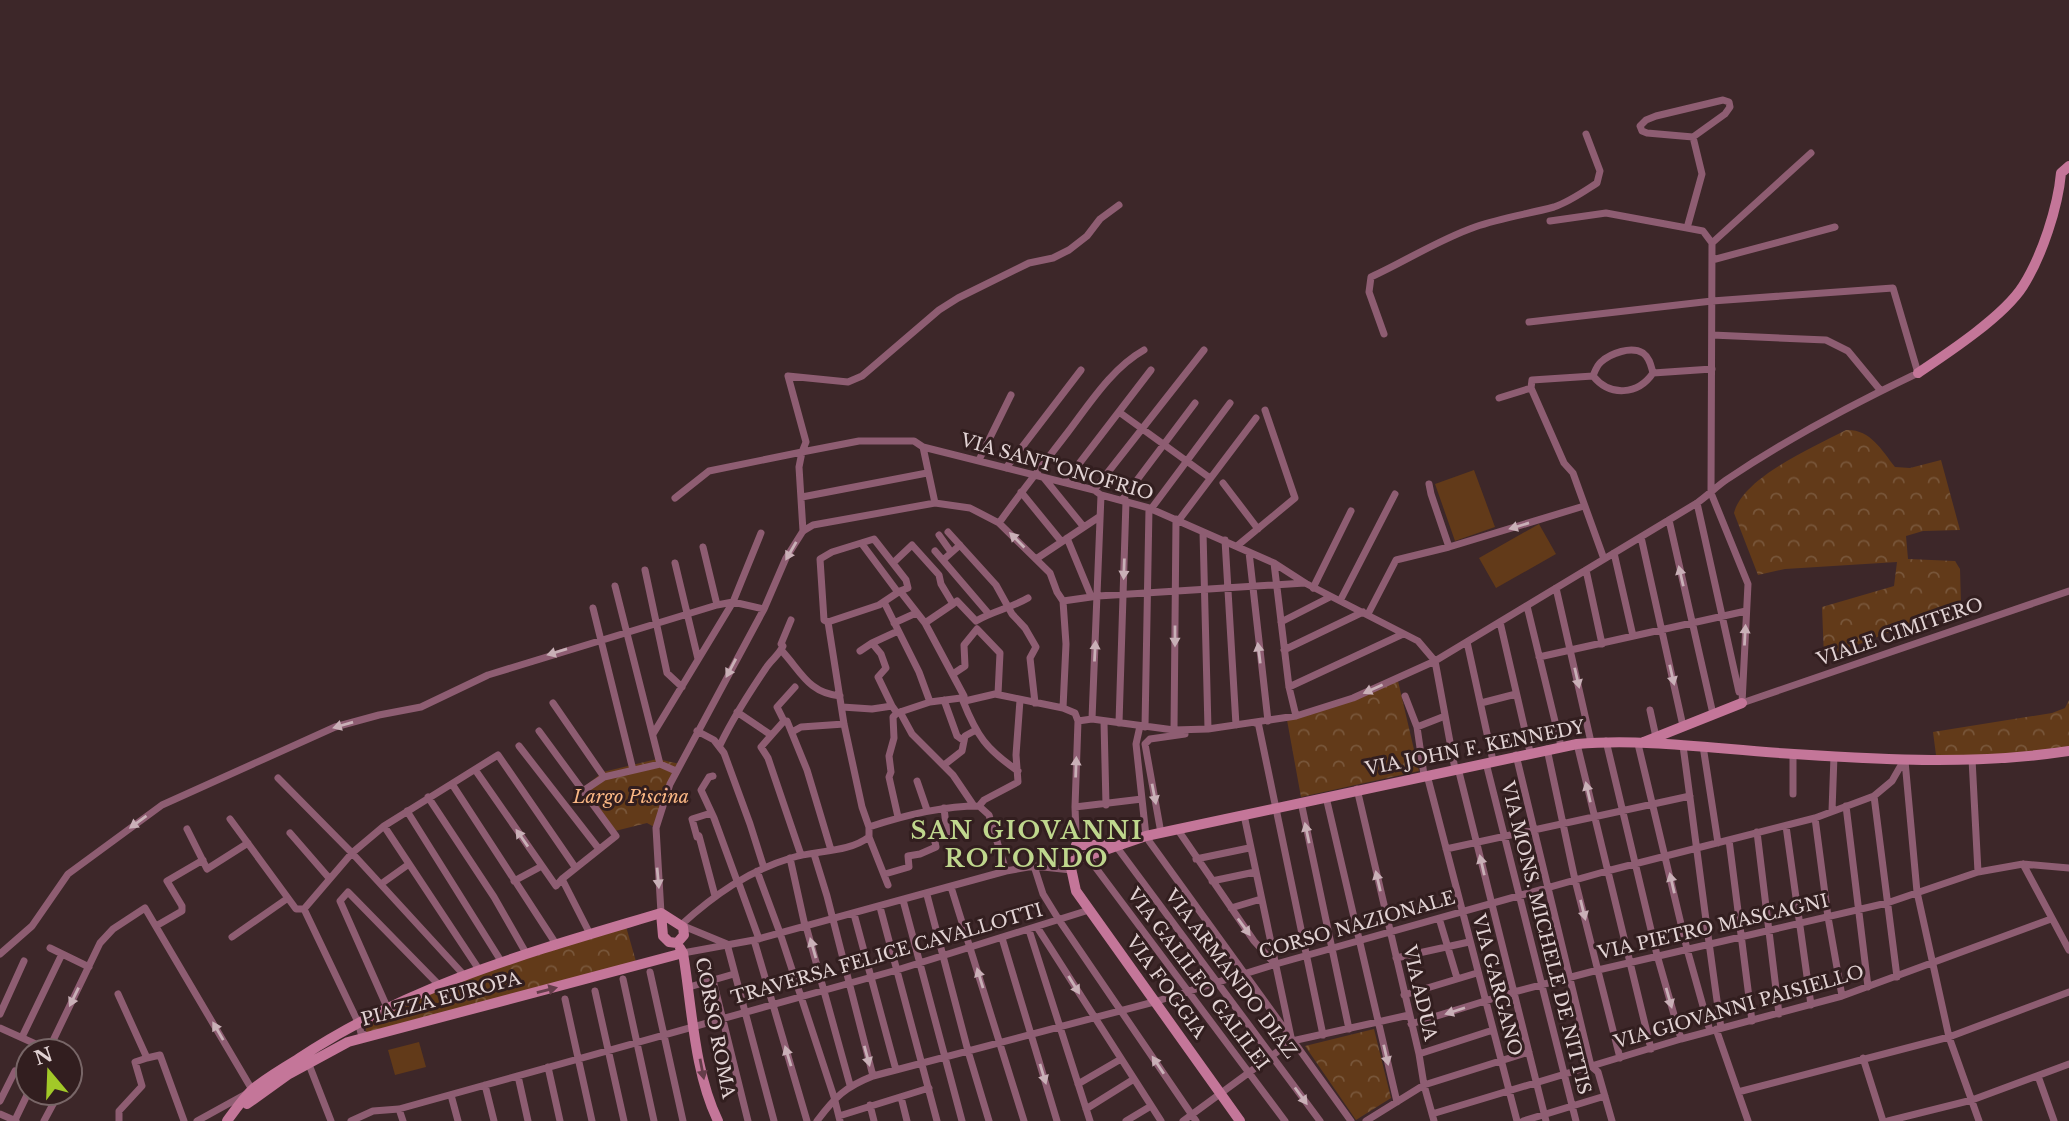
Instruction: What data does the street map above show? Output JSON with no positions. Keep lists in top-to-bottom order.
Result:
{
  "streets": {
    "main road": [
      "VIA JOHN F. KENNEDY",
      "VIA FOGGIA",
      "PIAZZA EUROPA",
      "CORSO ROMA"
    ],
    "street": [
      "VIA SANT'ONOFRIO",
      "VIALE CIMITERO",
      "CORSO NAZIONALE",
      "VIA PIETRO MASCAGNI",
      "VIA MONS. MICHELE DE NITTIS",
      "TRAVERSA FELICE CAVALLOTTI",
      "VIA ARMANDO DIAZ",
      "VIA GALILEO GALILEI",
      "VIA GARGANO",
      "VIA ADUA",
      "VIA GIOVANNI PAISIELLO"
    ]
  },
  "crossings": [
    ["VIA JOHN F. KENNEDY", "CORSO NAZIONALE"],
    ["VIA JOHN F. KENNEDY", "VIA MONS. MICHELE DE NITTIS"],
    ["VIA JOHN F. KENNEDY", "VIA ARMANDO DIAZ"],
    ["VIA JOHN F. KENNEDY", "VIA GALILEO GALILEI"],
    ["VIA JOHN F. KENNEDY", "VIA GARGANO"],
    ["VIA JOHN F. KENNEDY", "VIA FOGGIA"],
    ["VIA JOHN F. KENNEDY", "VIA ADUA"],
    ["CORSO NAZIONALE", "VIA MONS. MICHELE DE NITTIS"],
    ["CORSO NAZIONALE", "VIA ARMANDO DIAZ"],
    ["CORSO NAZIONALE", "VIA GALILEO GALILEI"],
    ["CORSO NAZIONALE", "VIA GARGANO"],
    ["CORSO NAZIONALE", "VIA FOGGIA"],
    ["CORSO NAZIONALE", "VIA ADUA"],
    ["VIA PIETRO MASCAGNI", "VIA MONS. MICHELE DE NITTIS"],
    ["VIA PIETRO MASCAGNI", "VIA GARGANO"],
    ["VIA PIETRO MASCAGNI", "VIA ADUA"],
    ["VIA MONS. MICHELE DE NITTIS", "VIA GIOVANNI PAISIELLO"],
    ["TRAVERSA FELICE CAVALLOTTI", "VIA FOGGIA"],
    ["TRAVERSA FELICE CAVALLOTTI", "CORSO ROMA"],
    ["VIA GALILEO GALILEI", "VIA FOGGIA"],
    ["VIA GARGANO", "VIA GIOVANNI PAISIELLO"],
    ["VIA ADUA", "VIA GIOVANNI PAISIELLO"],
    ["PIAZZA EUROPA", "CORSO ROMA"]
  ],
  "one_way": ["CORSO ROMA"],
  "districts": ["SAN GIOVANNI ROTONDO"],
  "parks": ["Largo Piscina"],
  "north": "top"
}
